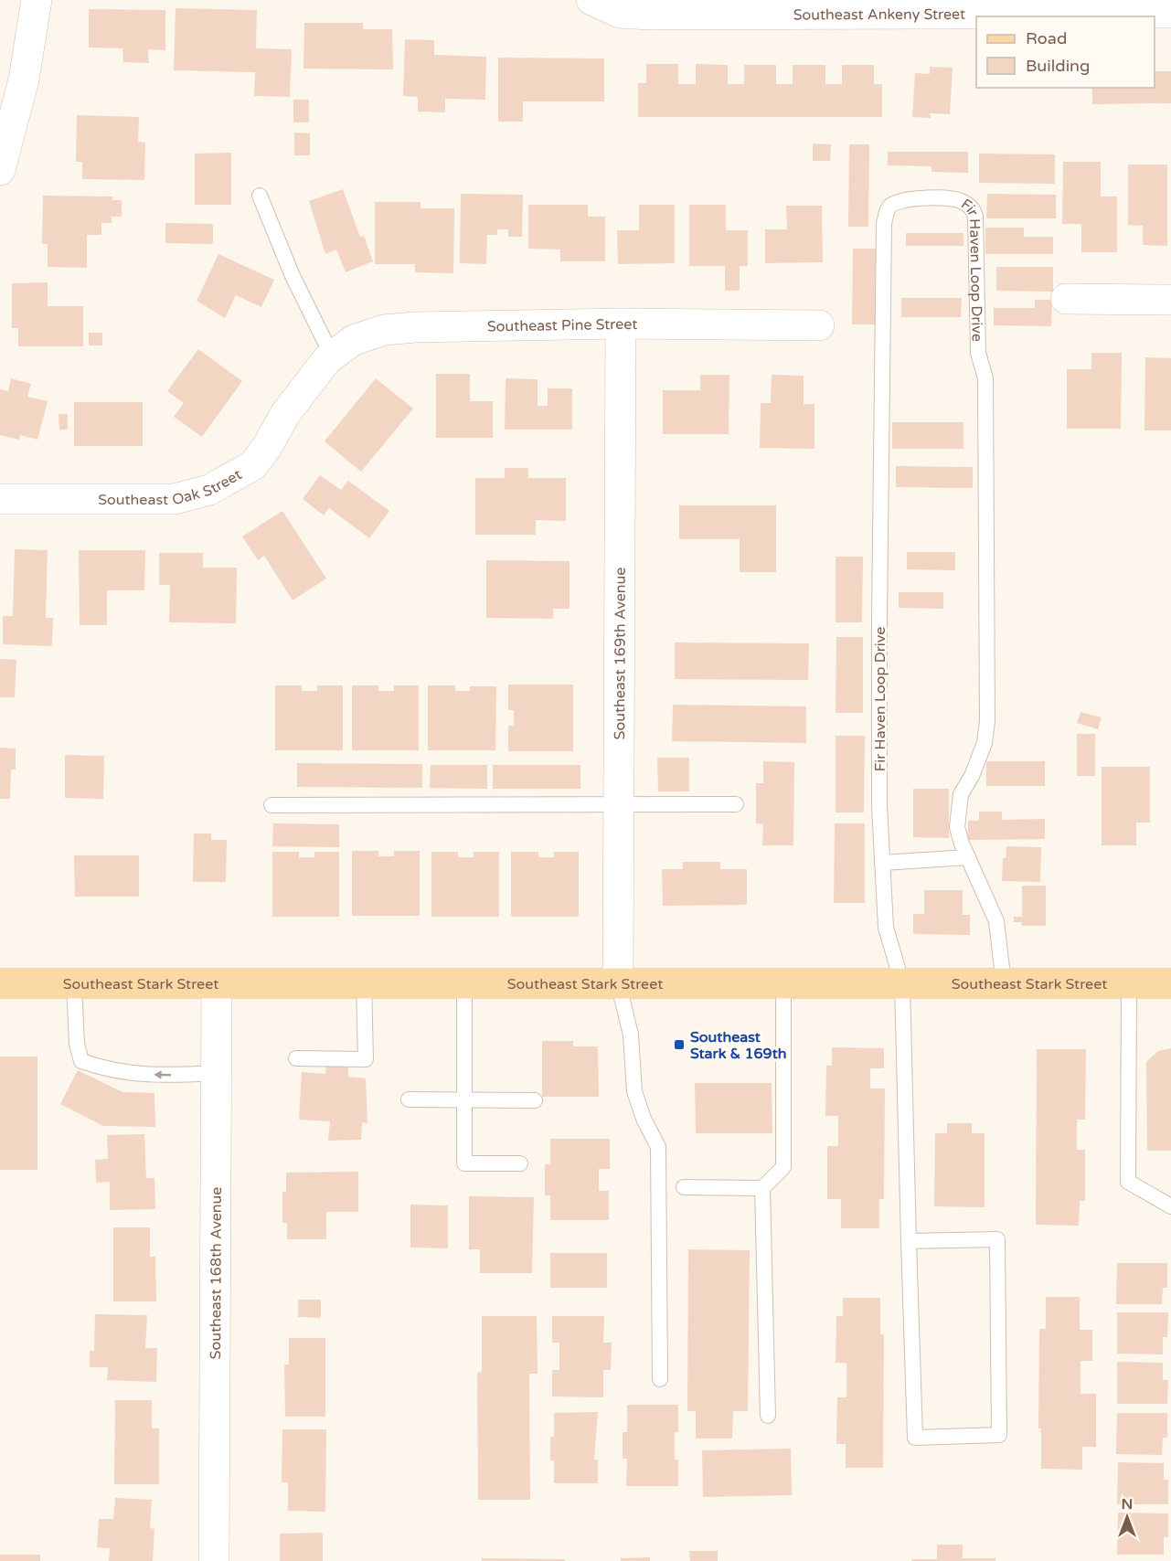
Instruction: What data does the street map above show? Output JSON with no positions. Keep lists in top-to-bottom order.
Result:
{
  "streets": {
    "main road": ["Southeast Stark Street"],
    "street": [
      "Southeast Ankeny Street",
      "Southeast Pine Street",
      "Southeast Oak Street",
      "Southeast 169th Avenue",
      "Southeast 168th Avenue"
    ],
    "lane": ["Fir Haven Loop Drive"]
  },
  "crossings": [
    ["Fir Haven Loop Drive", "Southeast Stark Street"],
    ["Southeast Pine Street", "Southeast Oak Street"],
    ["Southeast Pine Street", "Southeast 169th Avenue"],
    ["Southeast 169th Avenue", "Southeast Stark Street"],
    ["Southeast Stark Street", "Southeast 168th Avenue"]
  ],
  "places": {
    "transit": ["Southeast Stark & 169th"]
  },
  "legend": ["Road", "Building"],
  "north": "top"
}
